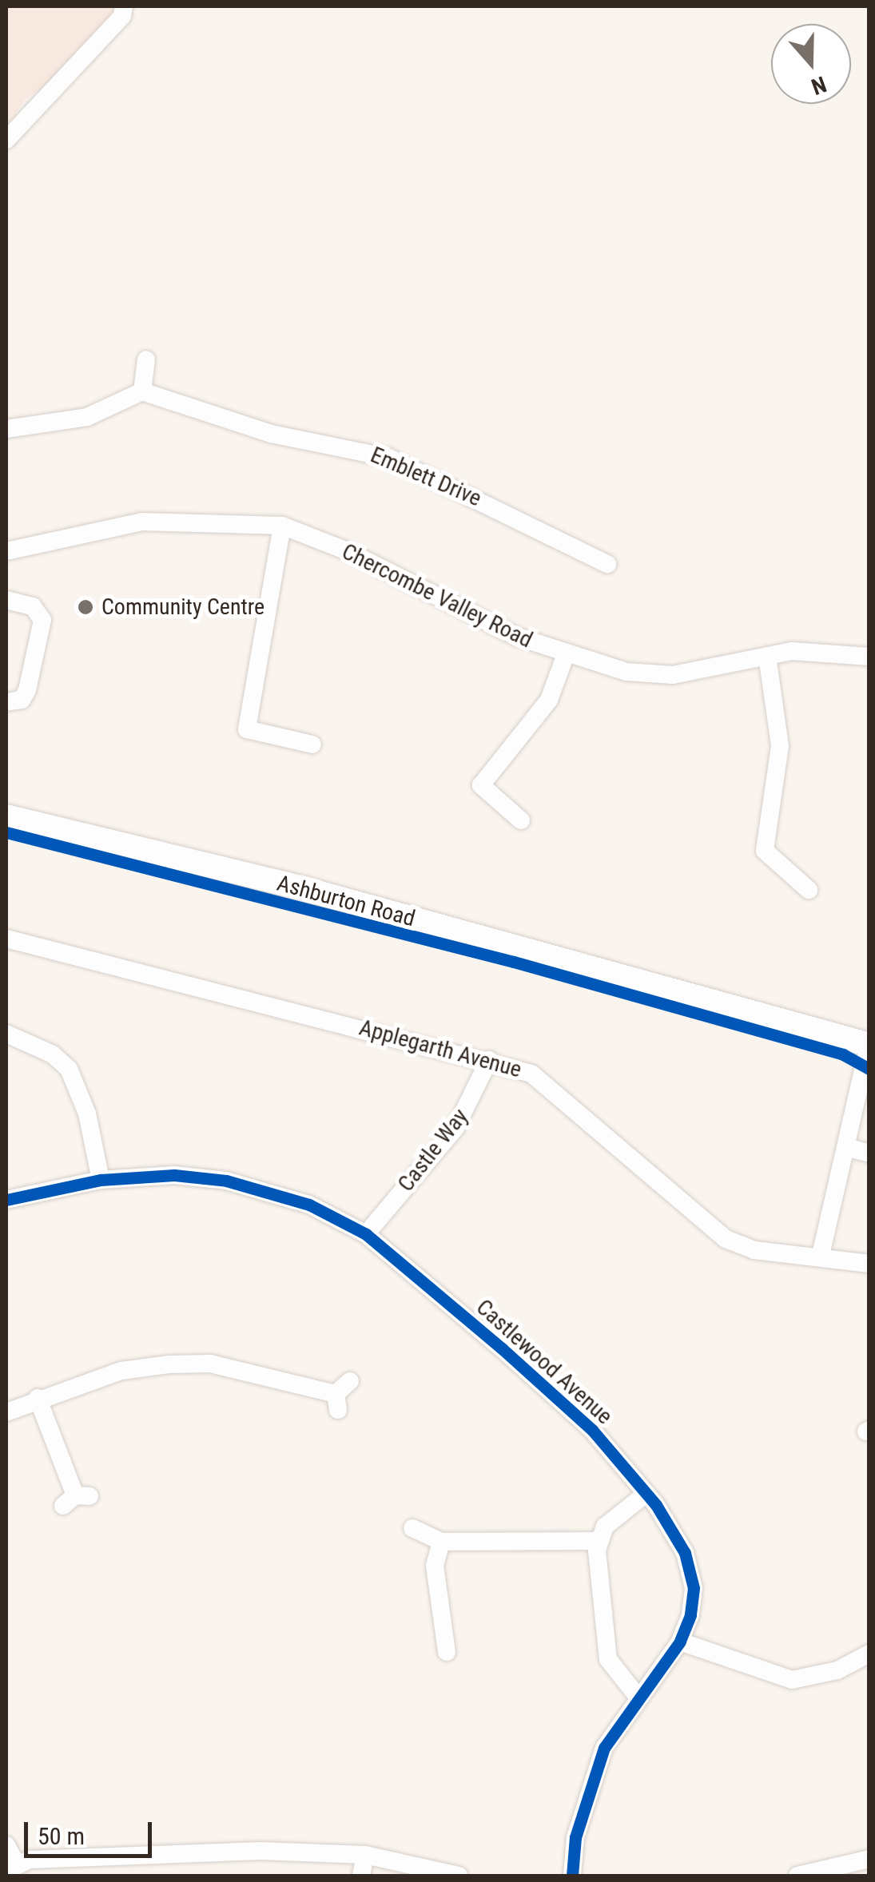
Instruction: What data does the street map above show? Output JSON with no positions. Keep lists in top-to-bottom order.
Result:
{
  "streets": {
    "main road": ["Ashburton Road"],
    "street": [
      "Emblett Drive",
      "Chercombe Valley Road",
      "Applegarth Avenue",
      "Castle Way",
      "Castlewood Avenue"
    ]
  },
  "crossings": [
    ["Applegarth Avenue", "Castle Way"],
    ["Castle Way", "Castlewood Avenue"]
  ],
  "places": ["Community Centre"],
  "scale_bar": "50 m",
  "north": "bottom"
}
